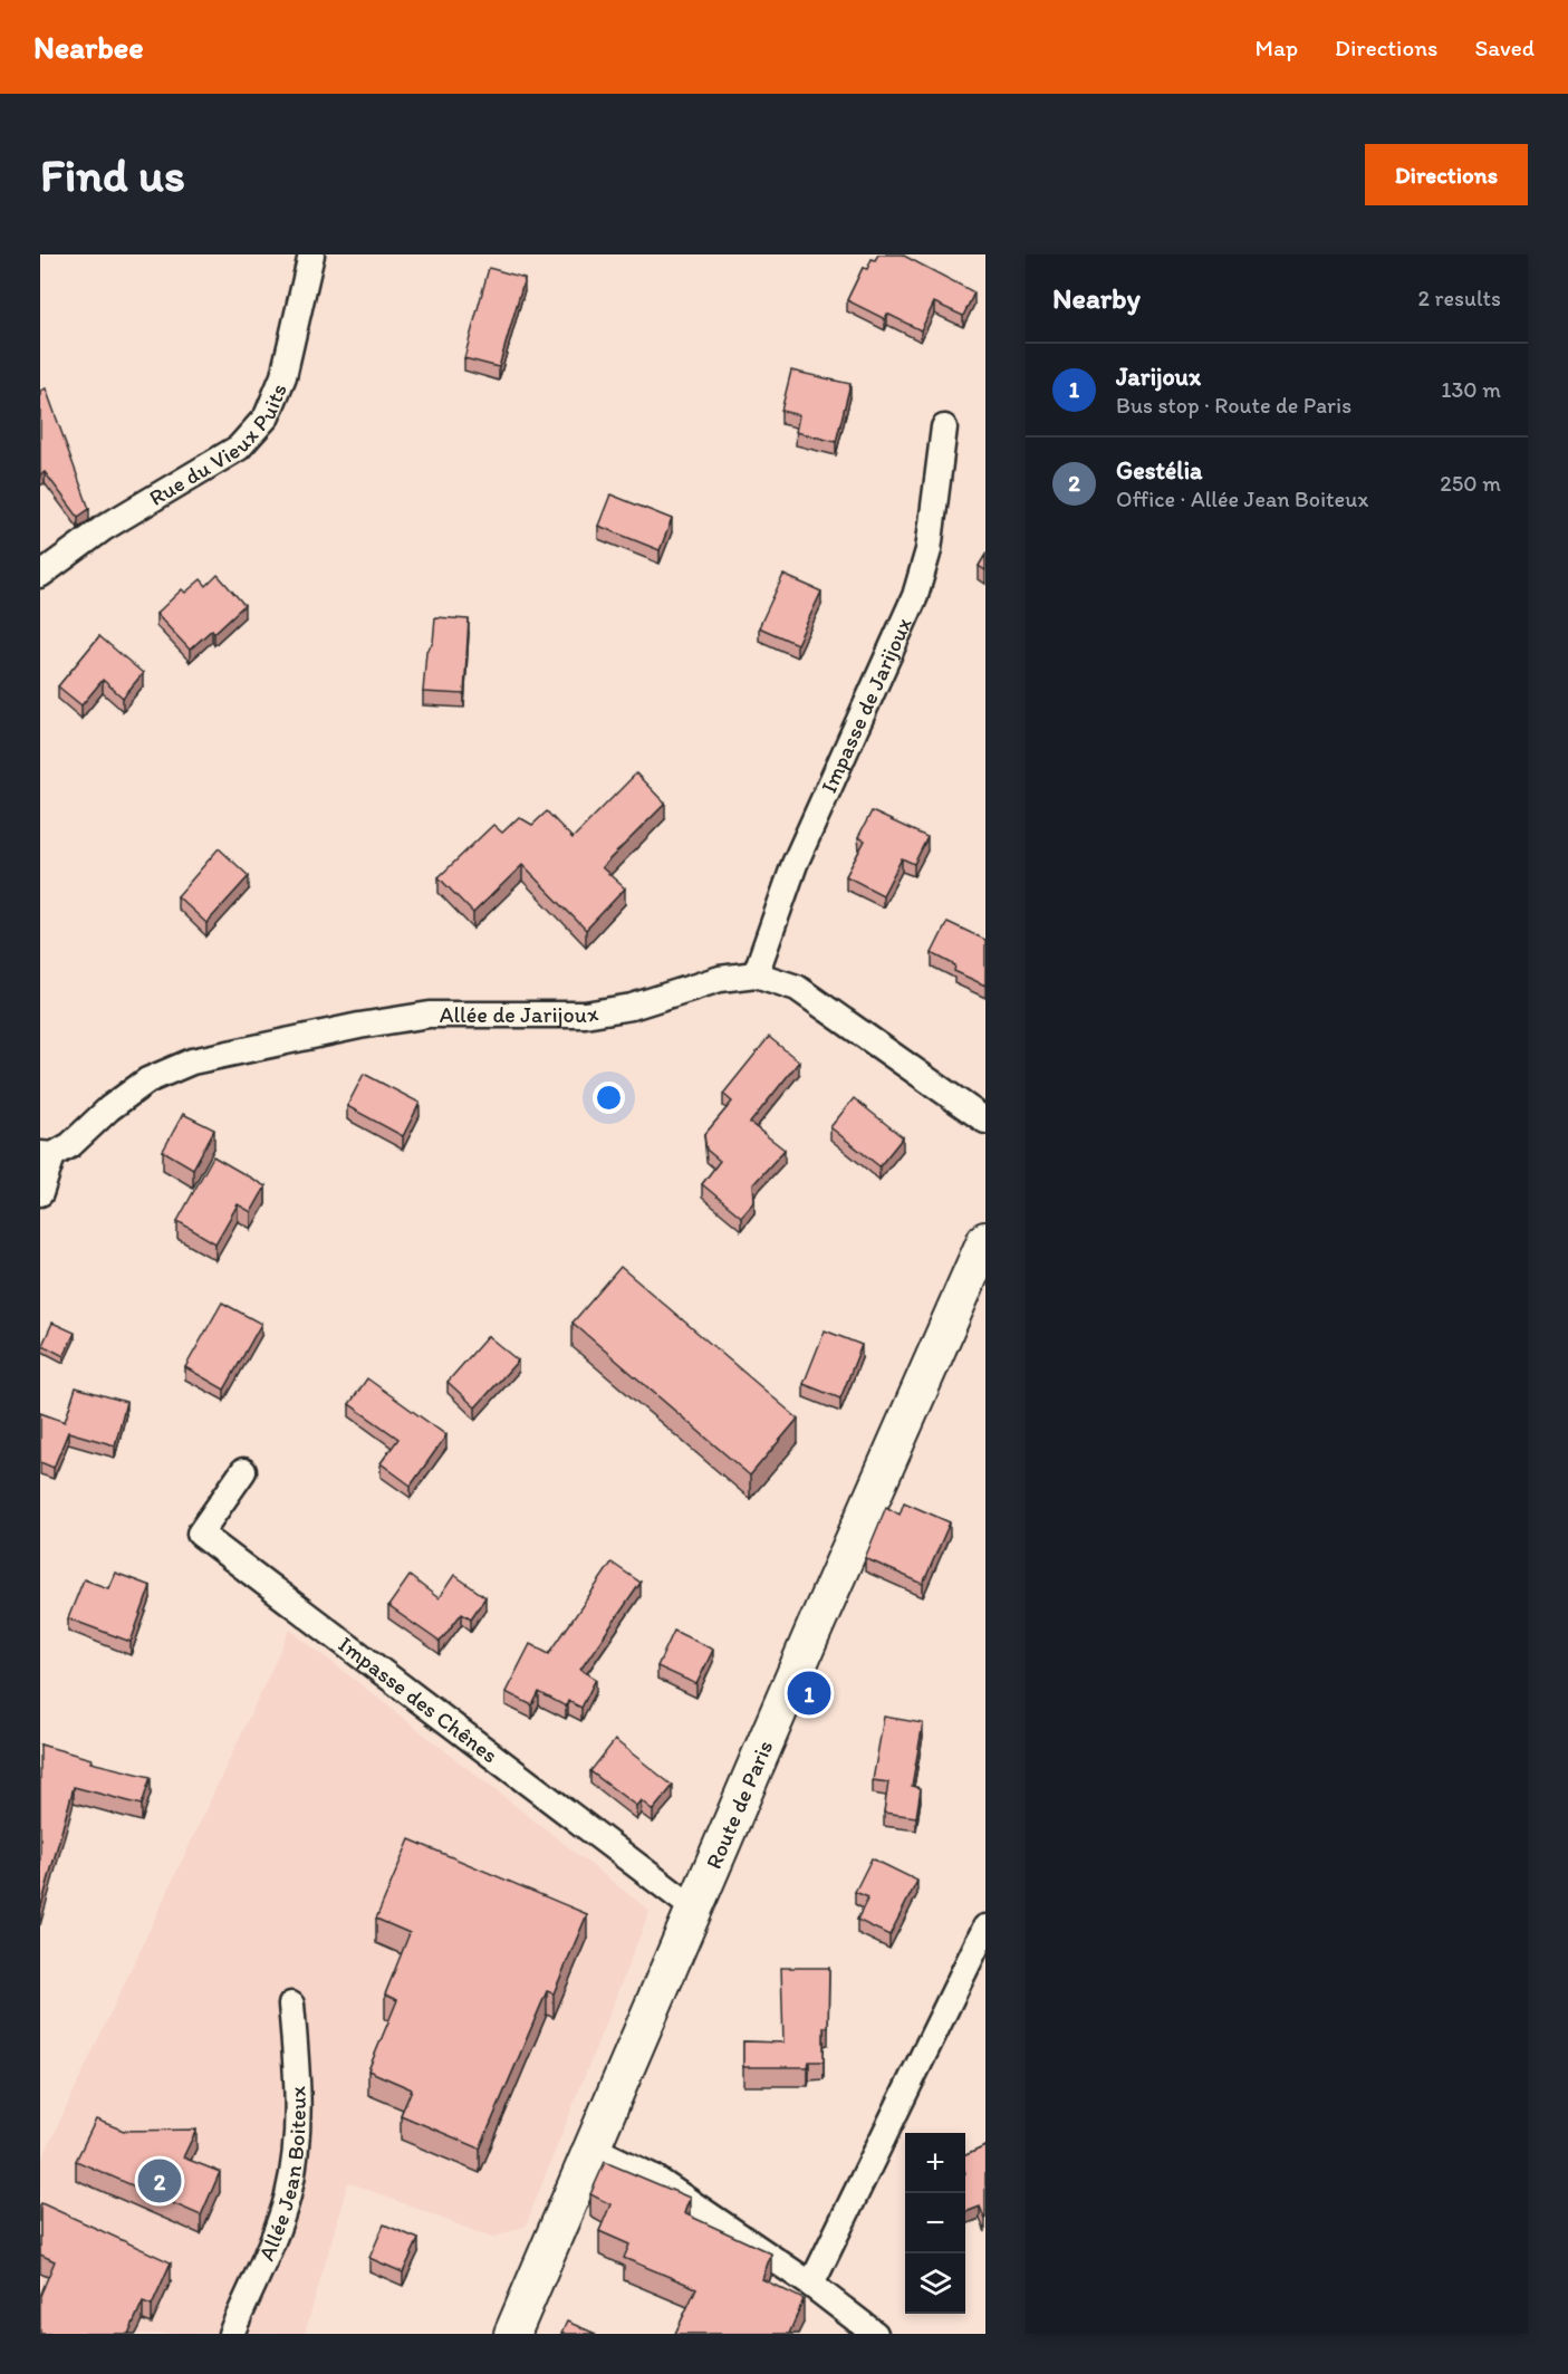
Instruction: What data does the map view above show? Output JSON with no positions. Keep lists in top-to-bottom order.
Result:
{
  "streets": {
    "main road": ["Route de Paris"],
    "street": [
      "Rue du Vieux Puits",
      "Impasse de Jarijoux",
      "Allée de Jarijoux",
      "Impasse des Chênes",
      "Allée Jean Boiteux"
    ]
  },
  "crossings": [
    ["Impasse de Jarijoux", "Allée de Jarijoux"],
    ["Impasse des Chênes", "Route de Paris"]
  ],
  "page": {
    "header": "Nearbee",
    "nav": ["Map", "Directions", "Saved"],
    "buttons": "Directions",
    "title": "Find us",
    "heading": ["Nearby", "2 results"],
    "list": [
      {
        "mark": "1",
        "name": "Jarijoux",
        "note": "Bus stop · Route de Paris",
        "value": "130 m"
      },
      {
        "mark": "2",
        "name": "Gestélia",
        "note": "Office · Allée Jean Boiteux",
        "value": "250 m"
      }
    ],
    "pins": ["1", "2"],
    "map_buttons": ["+", "−"]
  }
}
